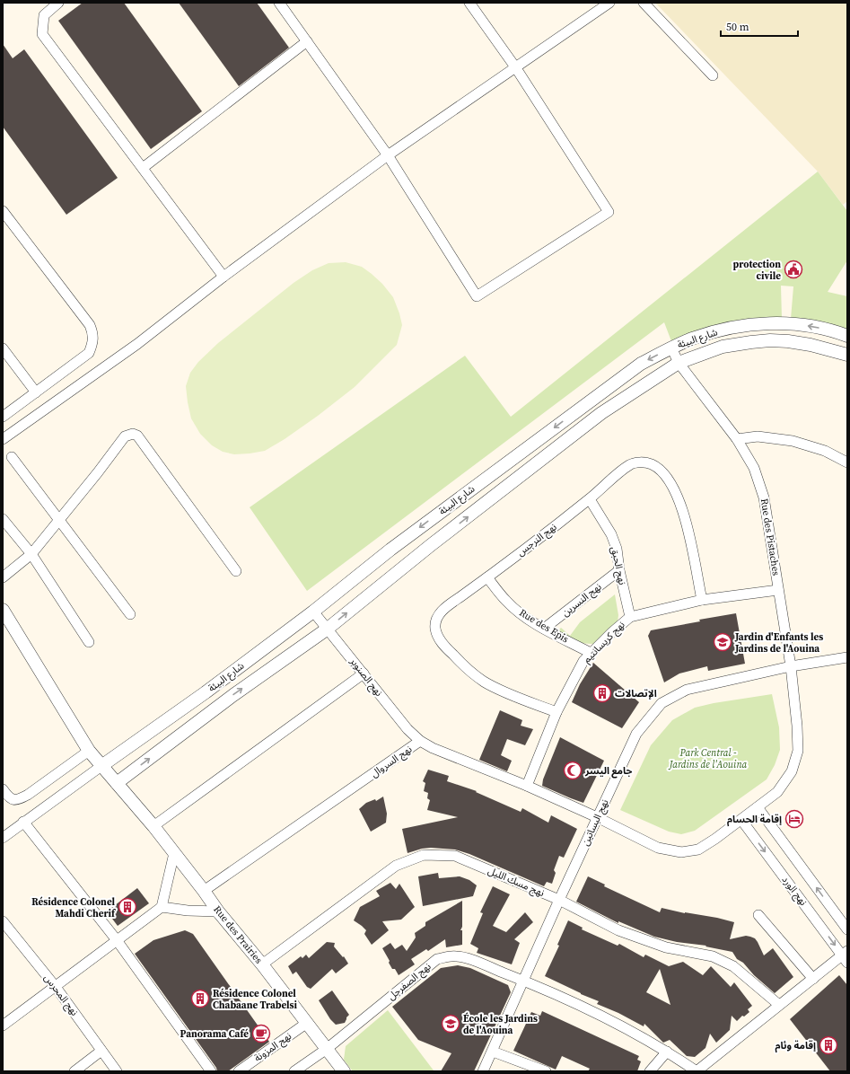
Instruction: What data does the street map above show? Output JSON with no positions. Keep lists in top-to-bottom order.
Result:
{
  "streets": {
    "street": [
      "شارع البيئة",
      "Rue des Pistaches",
      "نهج النرجس",
      "نهج الحبق",
      "نهج النسرين",
      "Rue des Epis",
      "نهج كريسانتيم",
      "نهج الصنوبر",
      "نهج السروال",
      "نهج البساتين",
      "نهج مسك الليل",
      "نهج الورد",
      "Rue des Prairies",
      "نهج الصفرجل",
      "نهج المحرس",
      "نهج المزونة"
    ]
  },
  "crossings": [
    ["شارع البيئة", "Rue des Pistaches"],
    ["شارع البيئة", "نهج الصنوبر"],
    ["شارع البيئة", "Rue des Prairies"],
    ["Rue des Pistaches", "نهج كريسانتيم"],
    ["Rue des Pistaches", "نهج السروال"],
    ["Rue des Pistaches", "نهج البساتين"],
    ["Rue des Pistaches", "نهج الورد"],
    ["نهج النرجس", "نهج الحبق"],
    ["نهج النرجس", "Rue des Epis"],
    ["نهج النرجس", "نهج كريسانتيم"],
    ["نهج الحبق", "نهج النسرين"],
    ["نهج الحبق", "نهج كريسانتيم"],
    ["نهج النسرين", "Rue des Epis"],
    ["Rue des Epis", "نهج كريسانتيم"],
    ["نهج كريسانتيم", "نهج السروال"],
    ["نهج الصنوبر", "نهج السروال"],
    ["نهج السروال", "نهج البساتين"],
    ["نهج السروال", "نهج الورد"],
    ["نهج السروال", "Rue des Prairies"],
    ["نهج البساتين", "نهج مسك الليل"],
    ["نهج البساتين", "نهج الصفرجل"],
    ["نهج مسك الليل", "Rue des Prairies"],
    ["Rue des Prairies", "نهج الصفرجل"],
    ["Rue des Prairies", "نهج المزونة"]
  ],
  "parks": ["Park Central - Jardins de l'Aouina"],
  "places": {
    "public building": ["protection civile"],
    "school or university": ["Jardin d'Enfants les Jardins de l'Aouina", "École les Jardins de l'Aouina"],
    "building": [
      "الإتصالات",
      "Résidence Colonel Mahdi Cherif",
      "Résidence Colonel Chabaane Trabelsi",
      "إقامة وئام"
    ],
    "mosque": ["جامع اليسر"],
    "hotel": ["إقامة الحسام"],
    "cafe": ["Panorama Café"]
  },
  "scale_bar": "50 m"
}
